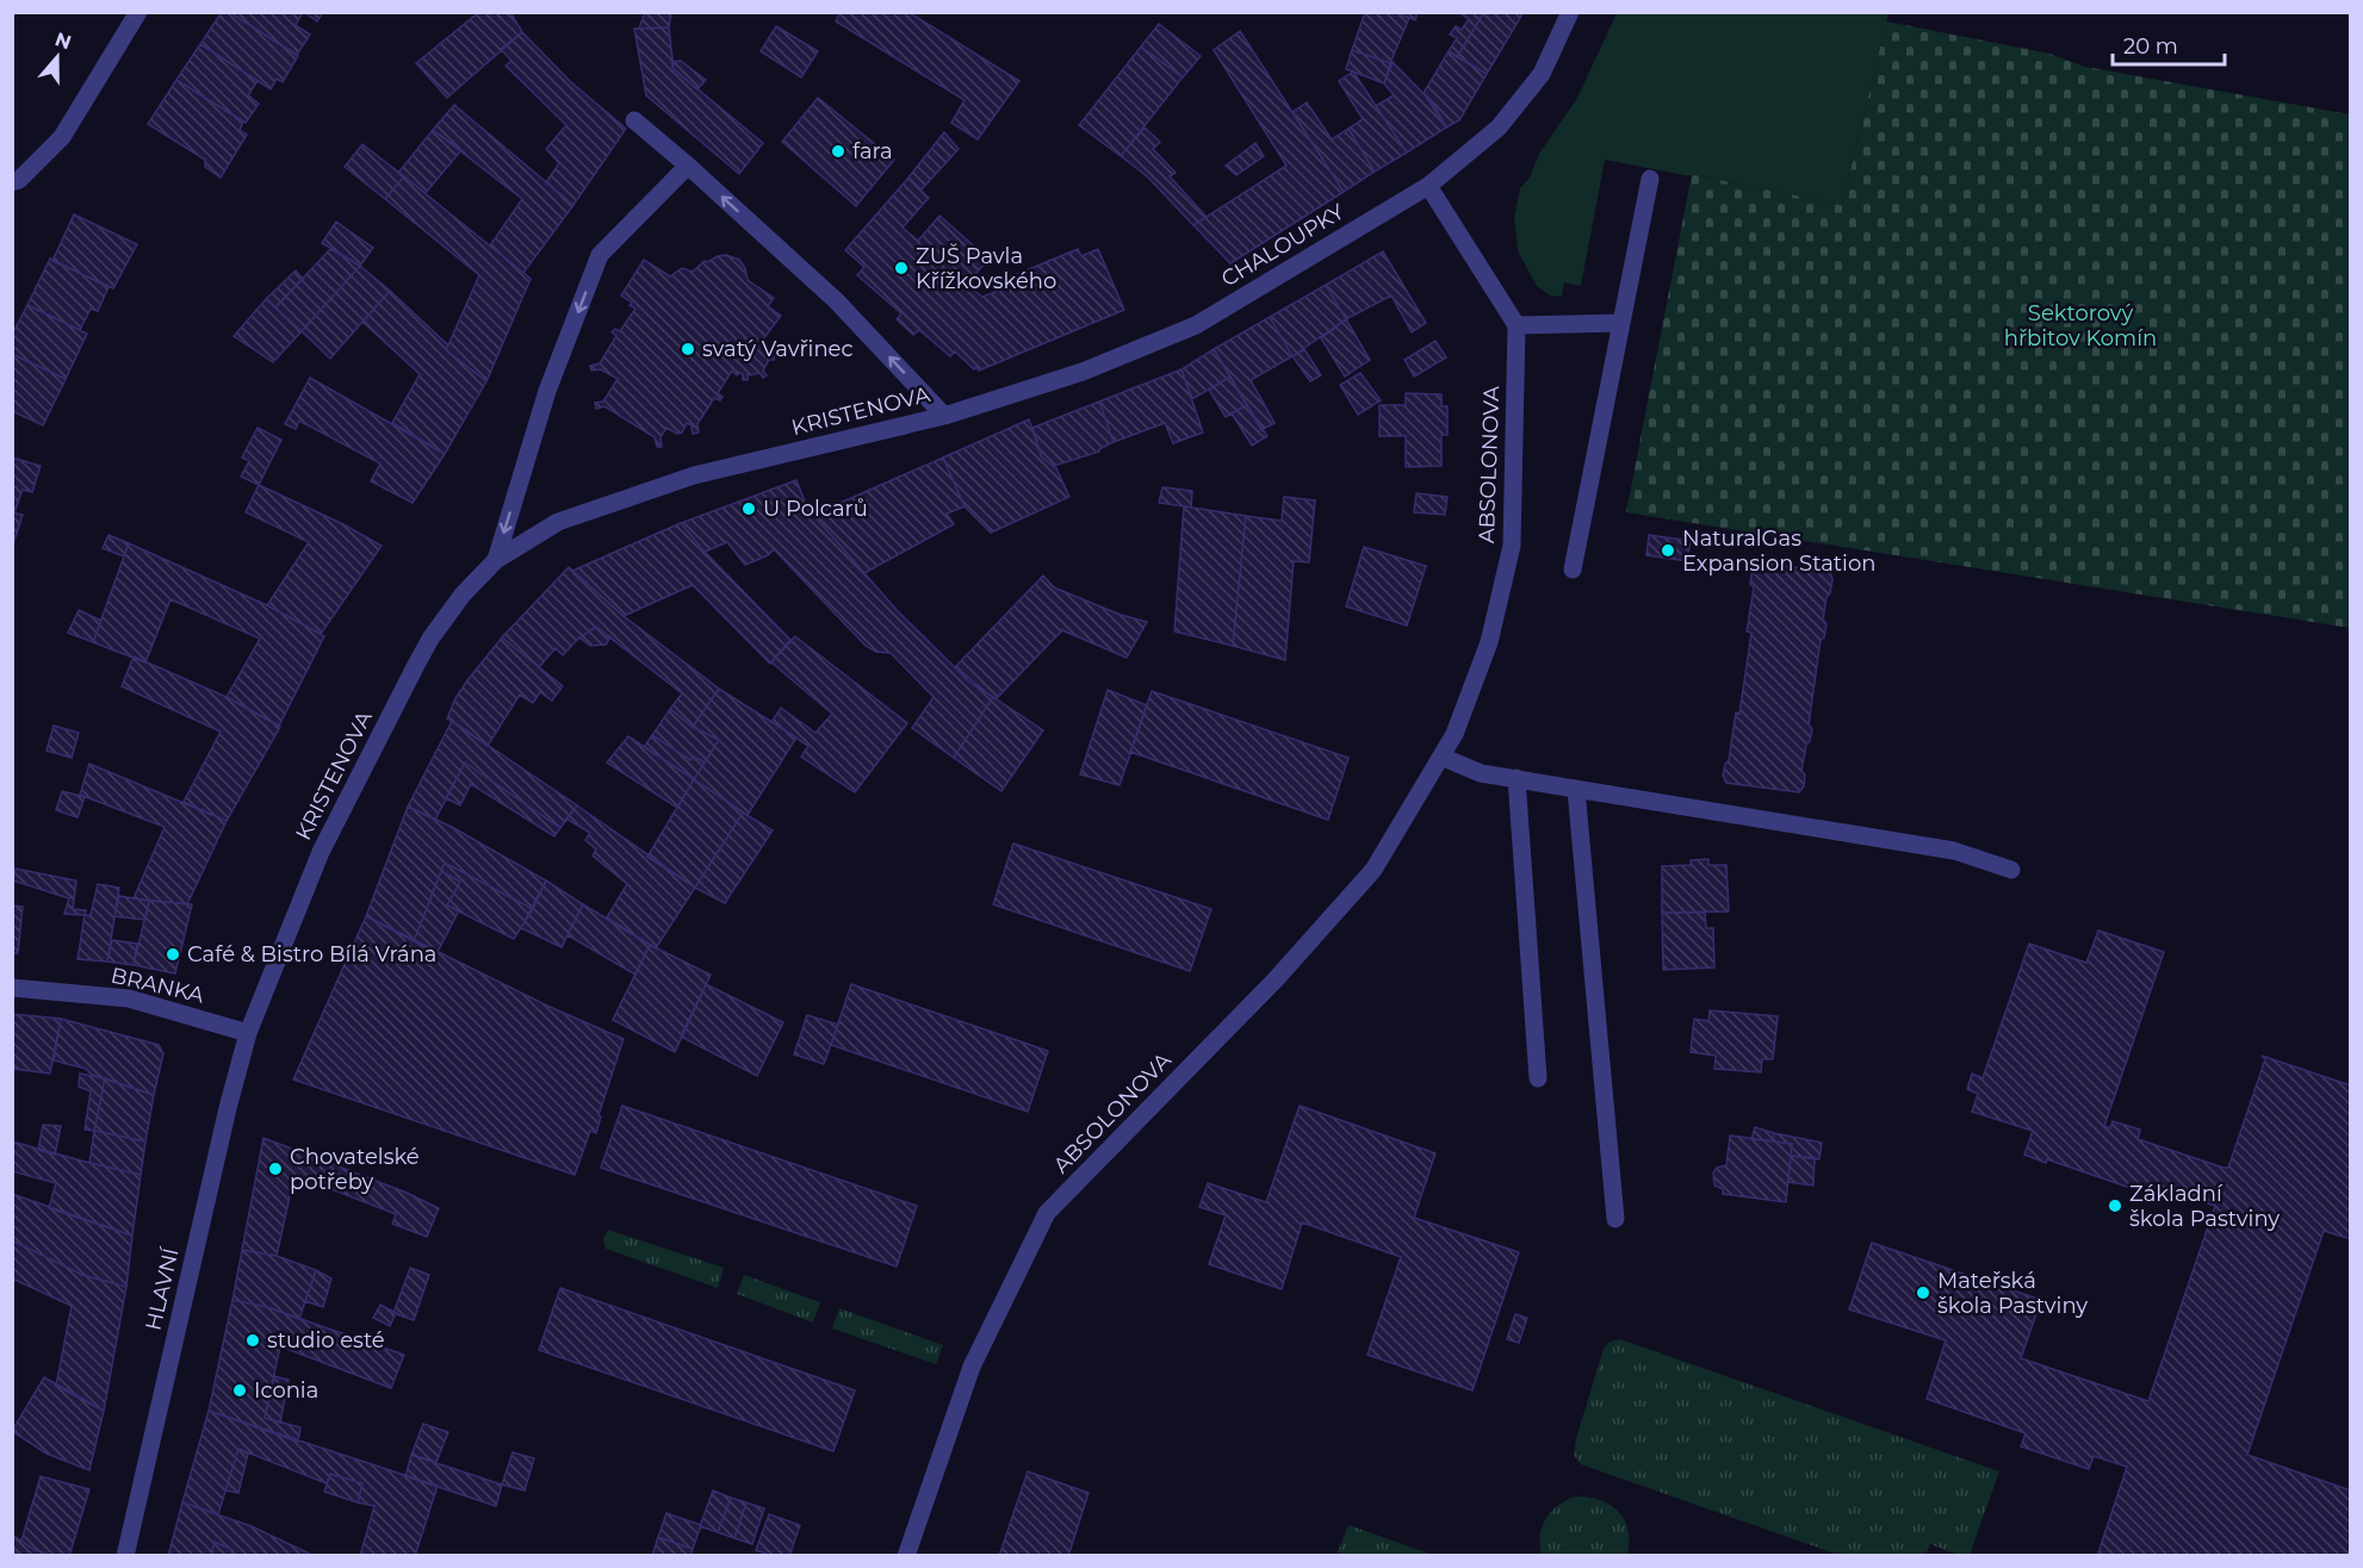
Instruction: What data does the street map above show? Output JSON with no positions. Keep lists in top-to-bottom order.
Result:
{
  "streets": {
    "street": [
      "CHALOUPKY",
      "KRISTENOVA",
      "ABSOLONOVA",
      "BRANKA",
      "HLAVNÍ"
    ]
  },
  "crossings": [
    ["CHALOUPKY", "KRISTENOVA"],
    ["KRISTENOVA", "BRANKA"],
    ["KRISTENOVA", "HLAVNÍ"],
    ["BRANKA", "HLAVNÍ"]
  ],
  "parks": ["Sektorový hřbitov Komín"],
  "places": [
    "fara",
    "ZUŠ Pavla Křížkovského",
    "svatý Vavřinec",
    "U Polcarů",
    "NaturalGas Expansion Station",
    "Café & Bistro Bílá Vrána",
    "Chovatelské potřeby",
    "Základní škola Pastviny",
    "Mateřská škola Pastviny",
    "studio esté",
    "Iconia"
  ],
  "scale_bar": "20 m",
  "north": "top"
}
